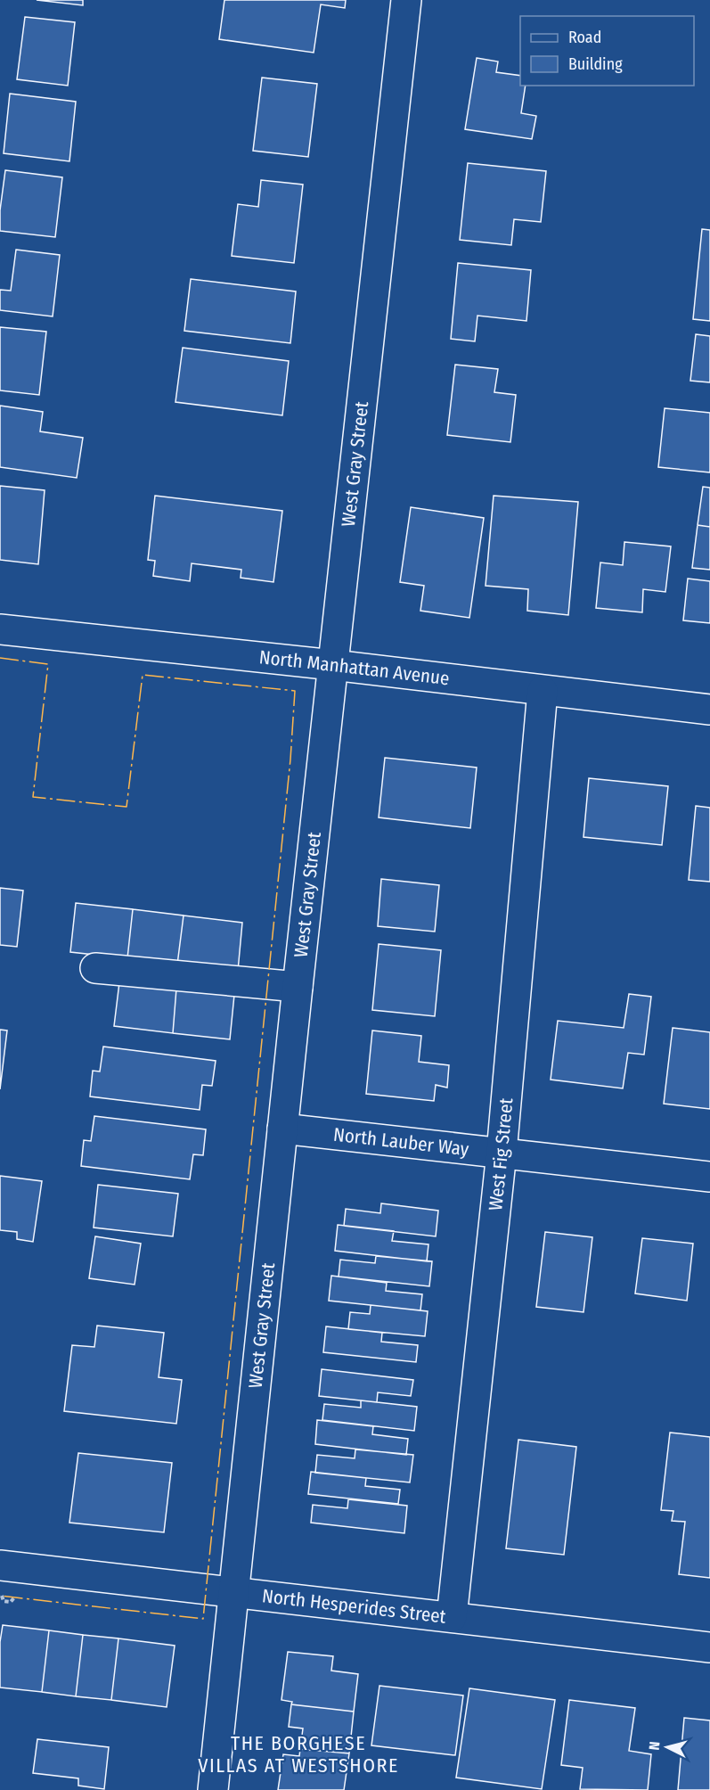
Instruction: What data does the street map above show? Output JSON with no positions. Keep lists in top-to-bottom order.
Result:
{
  "streets": {
    "street": [
      "West Gray Street",
      "North Manhattan Avenue",
      "North Lauber Way",
      "West Fig Street",
      "North Hesperides Street"
    ]
  },
  "crossings": [
    ["West Gray Street", "North Manhattan Avenue"],
    ["West Gray Street", "North Lauber Way"],
    ["West Gray Street", "North Hesperides Street"],
    ["North Manhattan Avenue", "West Fig Street"],
    ["North Lauber Way", "West Fig Street"],
    ["West Fig Street", "North Hesperides Street"]
  ],
  "districts": ["THE BORGHESE VILLAS AT WESTSHORE"],
  "legend": ["Road", "Building"],
  "north": "left"
}
